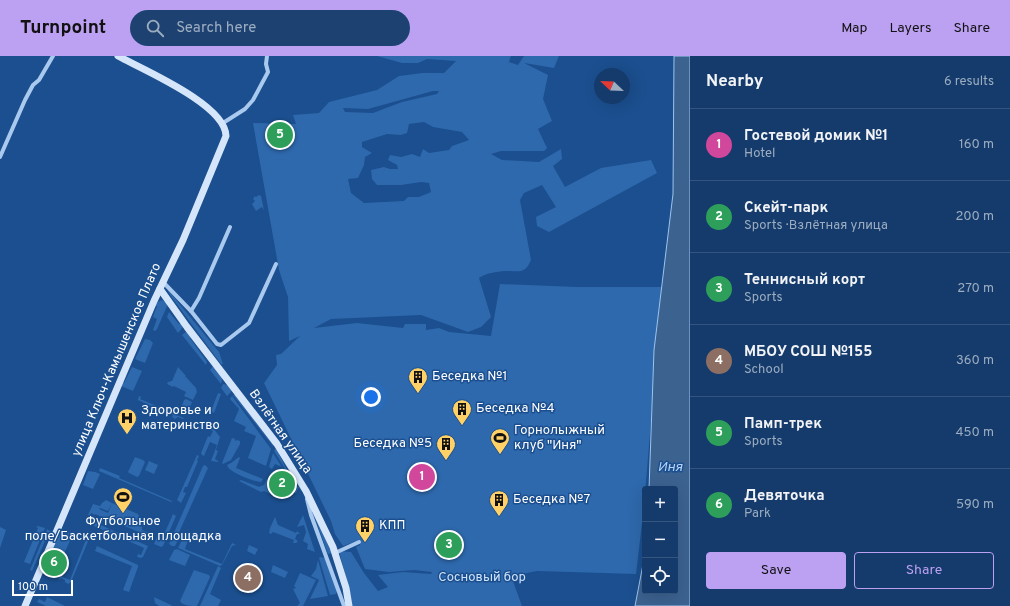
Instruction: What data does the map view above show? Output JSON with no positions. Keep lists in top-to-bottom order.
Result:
{
  "streets": {
    "main road": ["улица Ключ-Камышенское Плато", "Взлётная улица"]
  },
  "crossings": [
    ["улица Ключ-Камышенское Плато", "Взлётная улица"]
  ],
  "water": ["Иня"],
  "parks": ["Сосновый бор"],
  "places": {
    "building": [
      "Беседка №1",
      "Беседка №4",
      "Беседка №5",
      "Беседка №7",
      "КПП"
    ],
    "hospital": ["Здоровье и материнство"],
    "sports": ["Горнолыжный клуб \"Иня\"", "Футбольное поле/Баскетбольная площадка"]
  },
  "scale_bar": "100 m",
  "north": "top left",
  "page": {
    "header": "Turnpoint",
    "search": "Search here",
    "nav": ["Map", "Layers", "Share"],
    "heading": ["Nearby", "6 results"],
    "list": [
      {
        "mark": "1",
        "name": "Гостевой домик №1",
        "note": "Hotel",
        "value": "160 m"
      },
      {
        "mark": "2",
        "name": "Скейт-парк",
        "note": "Sports · Взлётная улица",
        "value": "200 m"
      },
      {
        "mark": "3",
        "name": "Теннисный корт",
        "note": "Sports",
        "value": "270 m"
      },
      {
        "mark": "4",
        "name": "МБОУ СОШ №155",
        "note": "School",
        "value": "360 m"
      },
      {
        "mark": "5",
        "name": "Памп-трек",
        "note": "Sports",
        "value": "450 m"
      },
      {
        "mark": "6",
        "name": "Девяточка",
        "note": "Park",
        "value": "590 m"
      }
    ],
    "pins": [
      "5",
      "1",
      "2",
      "3",
      "6",
      "4"
    ],
    "map_buttons": ["+", "−"],
    "buttons": ["Save", "Share"],
    "scale": "100 m"
  }
}
